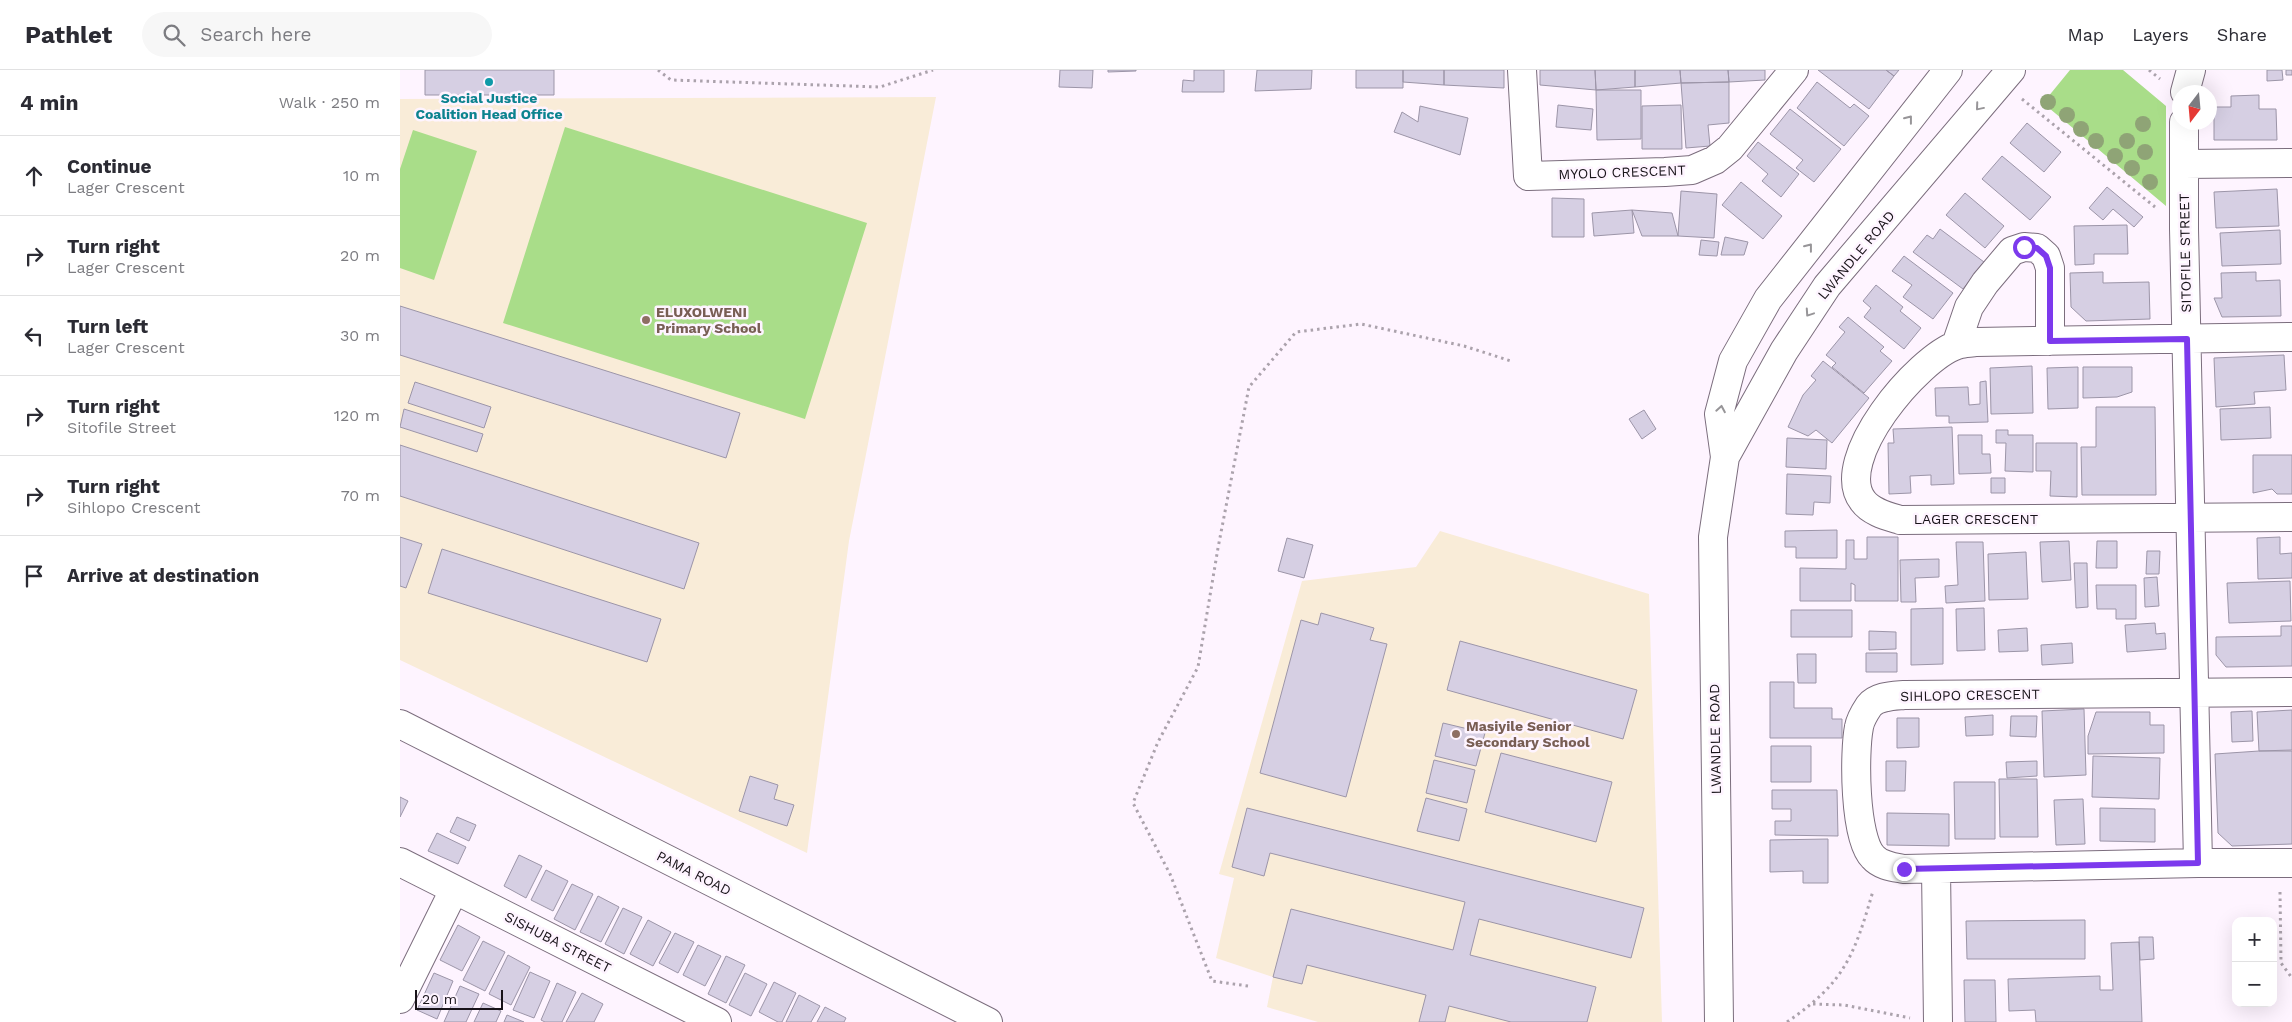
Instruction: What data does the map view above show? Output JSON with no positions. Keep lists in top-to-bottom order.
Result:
{
  "streets": {
    "street": [
      "MYOLO CRESCENT",
      "SITOFILE STREET",
      "LWANDLE ROAD",
      "LAGER CRESCENT",
      "SIHLOPO CRESCENT",
      "PAMA ROAD",
      "SISHUBA STREET"
    ]
  },
  "crossings": [
    ["SITOFILE STREET", "LAGER CRESCENT"],
    ["SITOFILE STREET", "SIHLOPO CRESCENT"]
  ],
  "places": ["Social Justice Coalition Head Office", "ELUXOLWENI Primary School", "Masiyile Senior Secondary School"],
  "scale_bar": "20 m",
  "north": "bottom",
  "page": {
    "header": "Pathlet",
    "search": "Search here",
    "nav": ["Map", "Layers", "Share"],
    "heading": ["4 min", "Walk · 250 m"],
    "list": [
      ["Continue", "Lager Crescent", "10 m"],
      ["Turn right", "Lager Crescent", "20 m"],
      ["Turn left", "Lager Crescent", "30 m"],
      ["Turn right", "Sitofile Street", "120 m"],
      ["Turn right", "Sihlopo Crescent", "70 m"],
      "Arrive at destination"
    ],
    "map_buttons": ["+", "−"],
    "scale": "20 m"
  }
}
